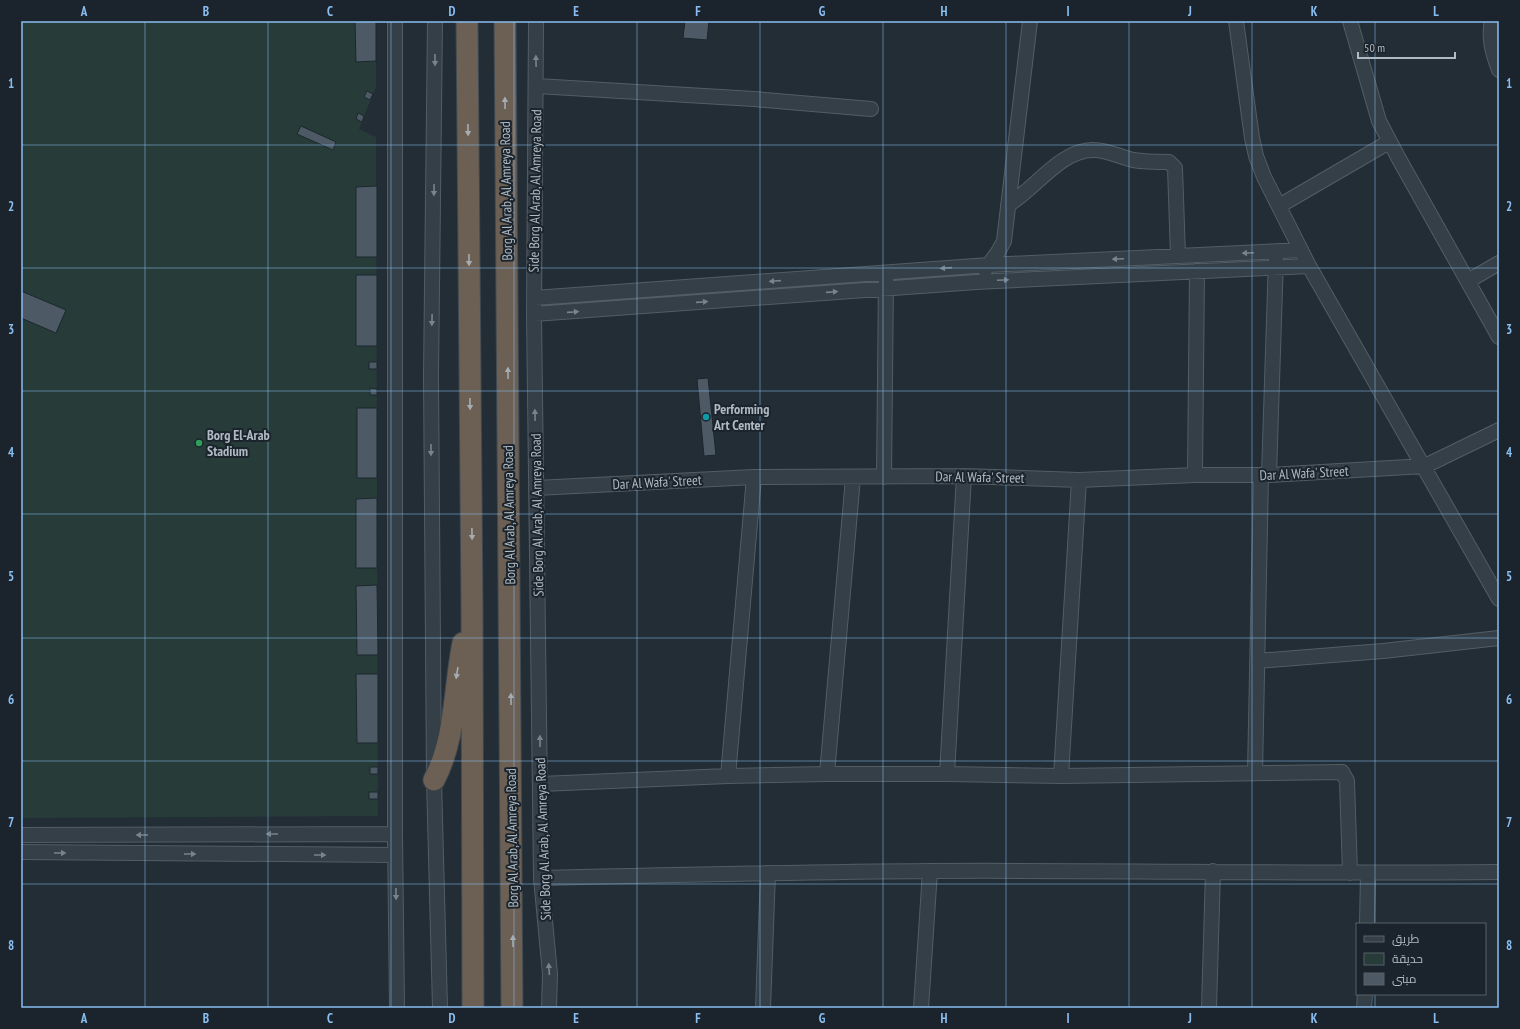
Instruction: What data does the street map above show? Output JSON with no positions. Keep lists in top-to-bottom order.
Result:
{
  "streets": {
    "highway": ["Borg Al Arab, Al Amreya Road"],
    "street": ["Side Borg Al Arab, Al Amreya Road", "Dar Al Wafa' Street"]
  },
  "crossings": [
    ["Side Borg Al Arab, Al Amreya Road", "Dar Al Wafa' Street"]
  ],
  "places": ["Performing Art Center", "Borg El-Arab Stadium"],
  "legend": ["طريق", "حديقة", "مبنى"],
  "scale_bar": "50 m",
  "grid": {
    "columns": [
      "A",
      "B",
      "C",
      "D",
      "E",
      "F",
      "G",
      "H",
      "I",
      "J",
      "K",
      "L"
    ],
    "rows": [
      "1",
      "2",
      "3",
      "4",
      "5",
      "6",
      "7",
      "8"
    ]
  }
}
